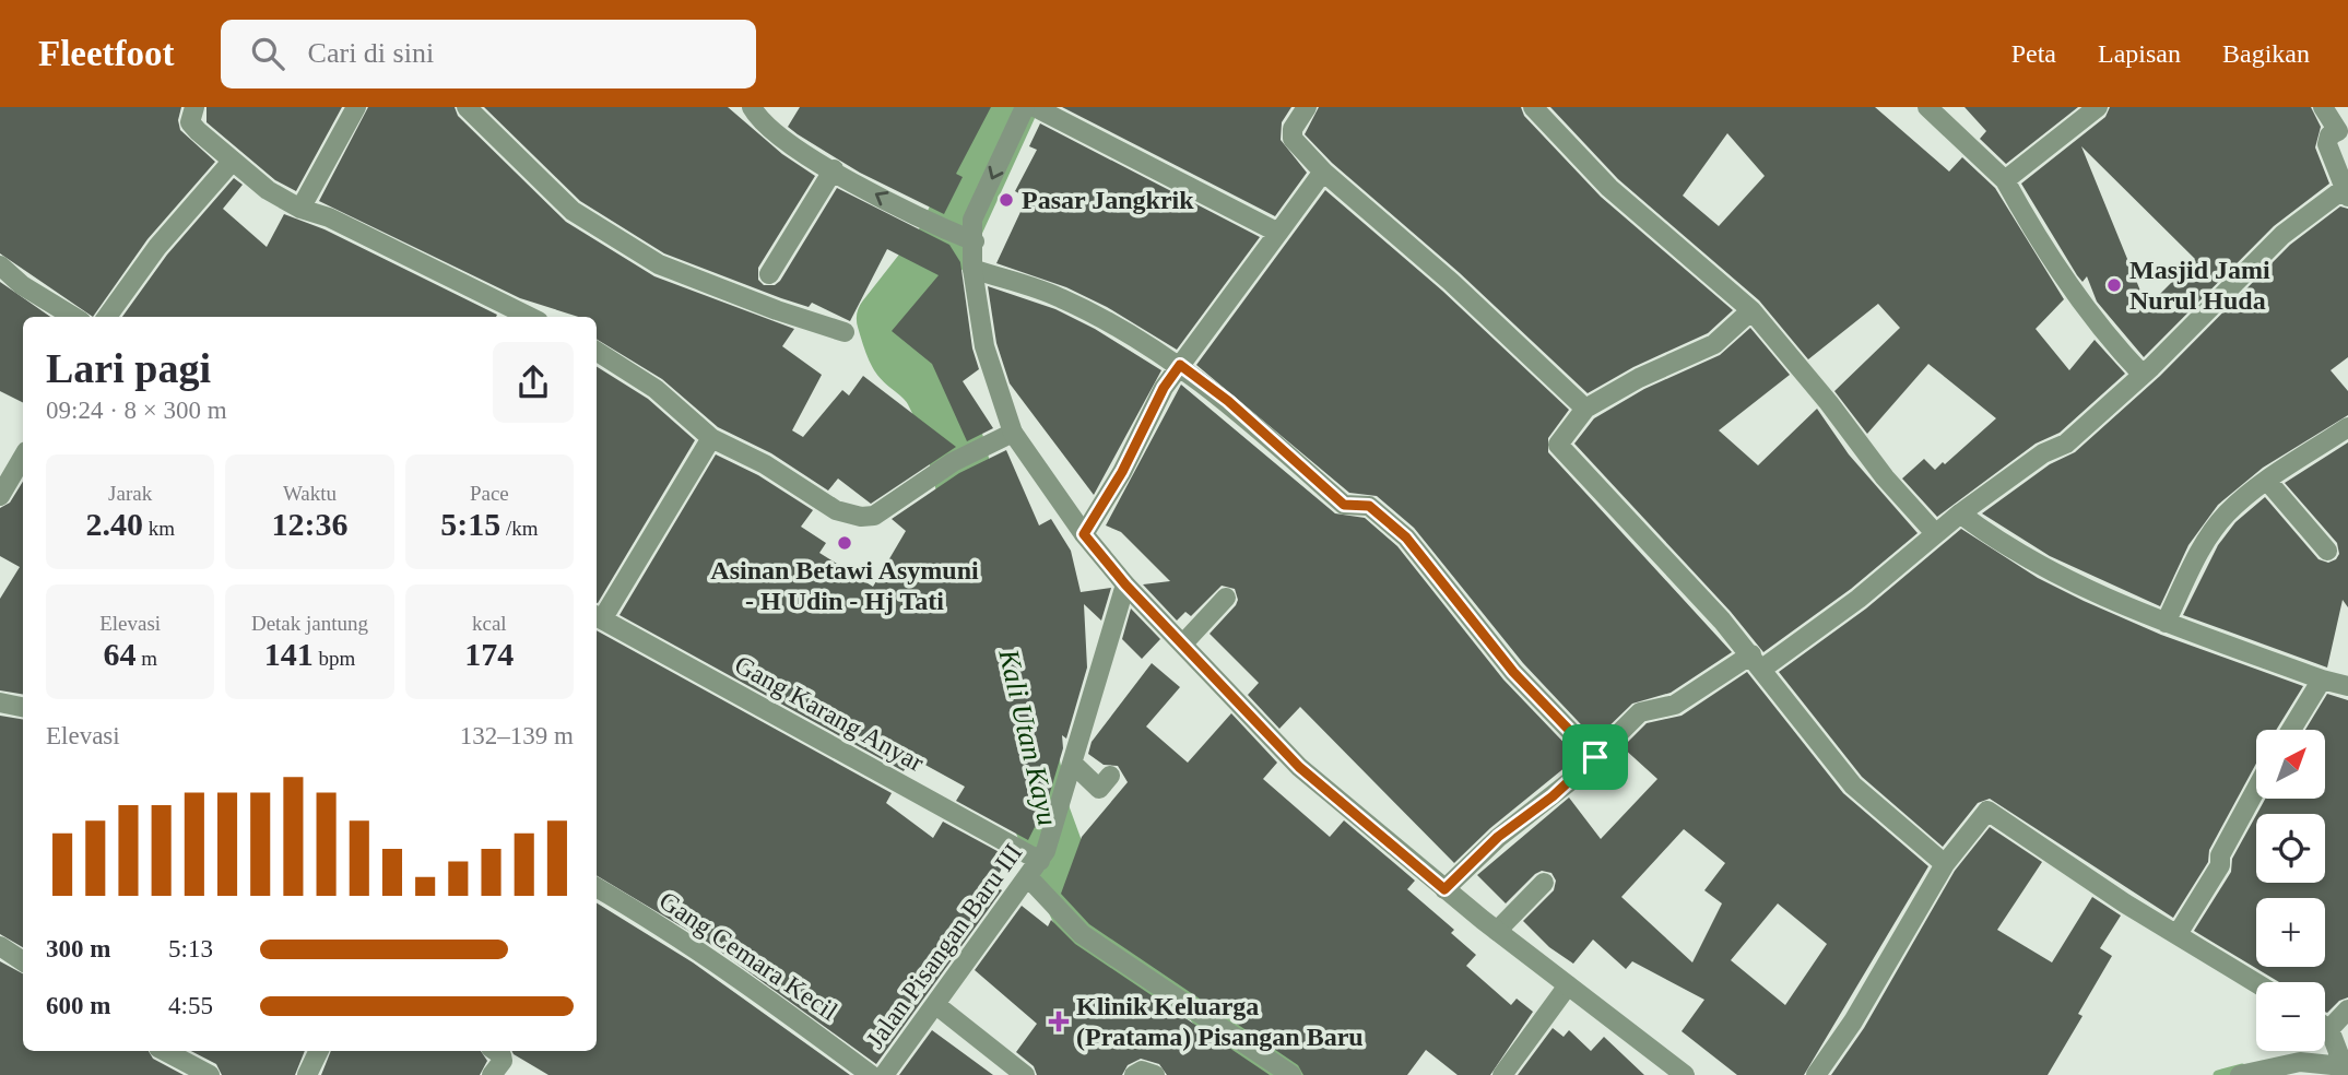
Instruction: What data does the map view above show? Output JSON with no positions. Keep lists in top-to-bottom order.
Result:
{
  "streets": {
    "street": ["Gang Karang Anyar", "Jalan Pisangan Baru III", "Gang Cemara Kecil"]
  },
  "crossings": [
    ["Gang Karang Anyar", "Jalan Pisangan Baru III"]
  ],
  "water": ["Kali Utan Kayu"],
  "places": {
    "other": ["Pasar Jangkrik", "Masjid Jami Nurul Huda", "Asinan Betawi Asymuni - H Udin - Hj Tati"],
    "health": ["Klinik Keluarga (Pratama) Pisangan Baru"]
  },
  "north": "top right",
  "page": {
    "header": "Fleetfoot",
    "search": "Cari di sini",
    "nav": ["Peta", "Lapisan", "Bagikan"],
    "heading": ["Lari pagi", "09:24 · 8 × 300 m"],
    "stats": [
      ["Jarak", "2.40 km"],
      ["Waktu", "12:36"],
      ["Pace", "5:15 /km"],
      ["Elevasi", "64 m"],
      ["Detak jantung", "141 bpm"],
      ["kcal", "174"]
    ],
    "chart": ["Elevasi", "132–139 m"],
    "map_buttons": ["+", "−"],
    "list": [
      {
        "name": "300 m",
        "note": "5:13"
      },
      {
        "name": "600 m",
        "note": "4:55"
      }
    ]
  }
}
